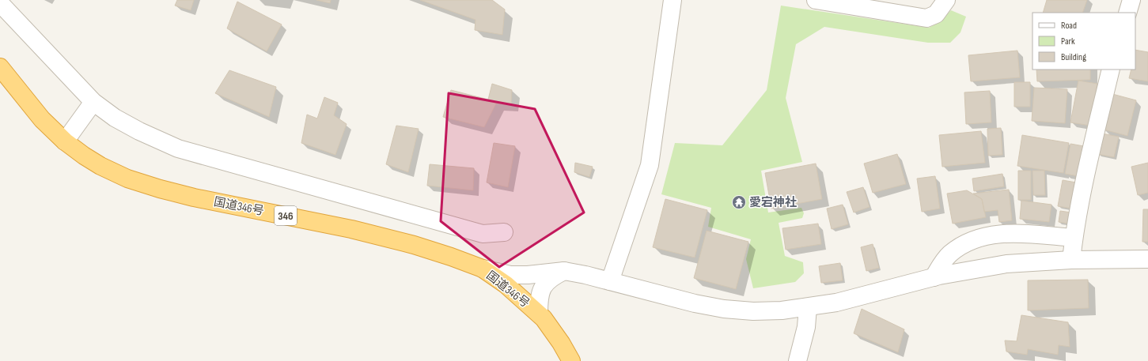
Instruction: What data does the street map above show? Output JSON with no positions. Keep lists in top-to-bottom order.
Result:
{
  "streets": {
    "highway": ["国道346号", "346"]
  },
  "places": {
    "temple": ["愛宕神社"]
  },
  "legend": ["Road", "Park", "Building"]
}
